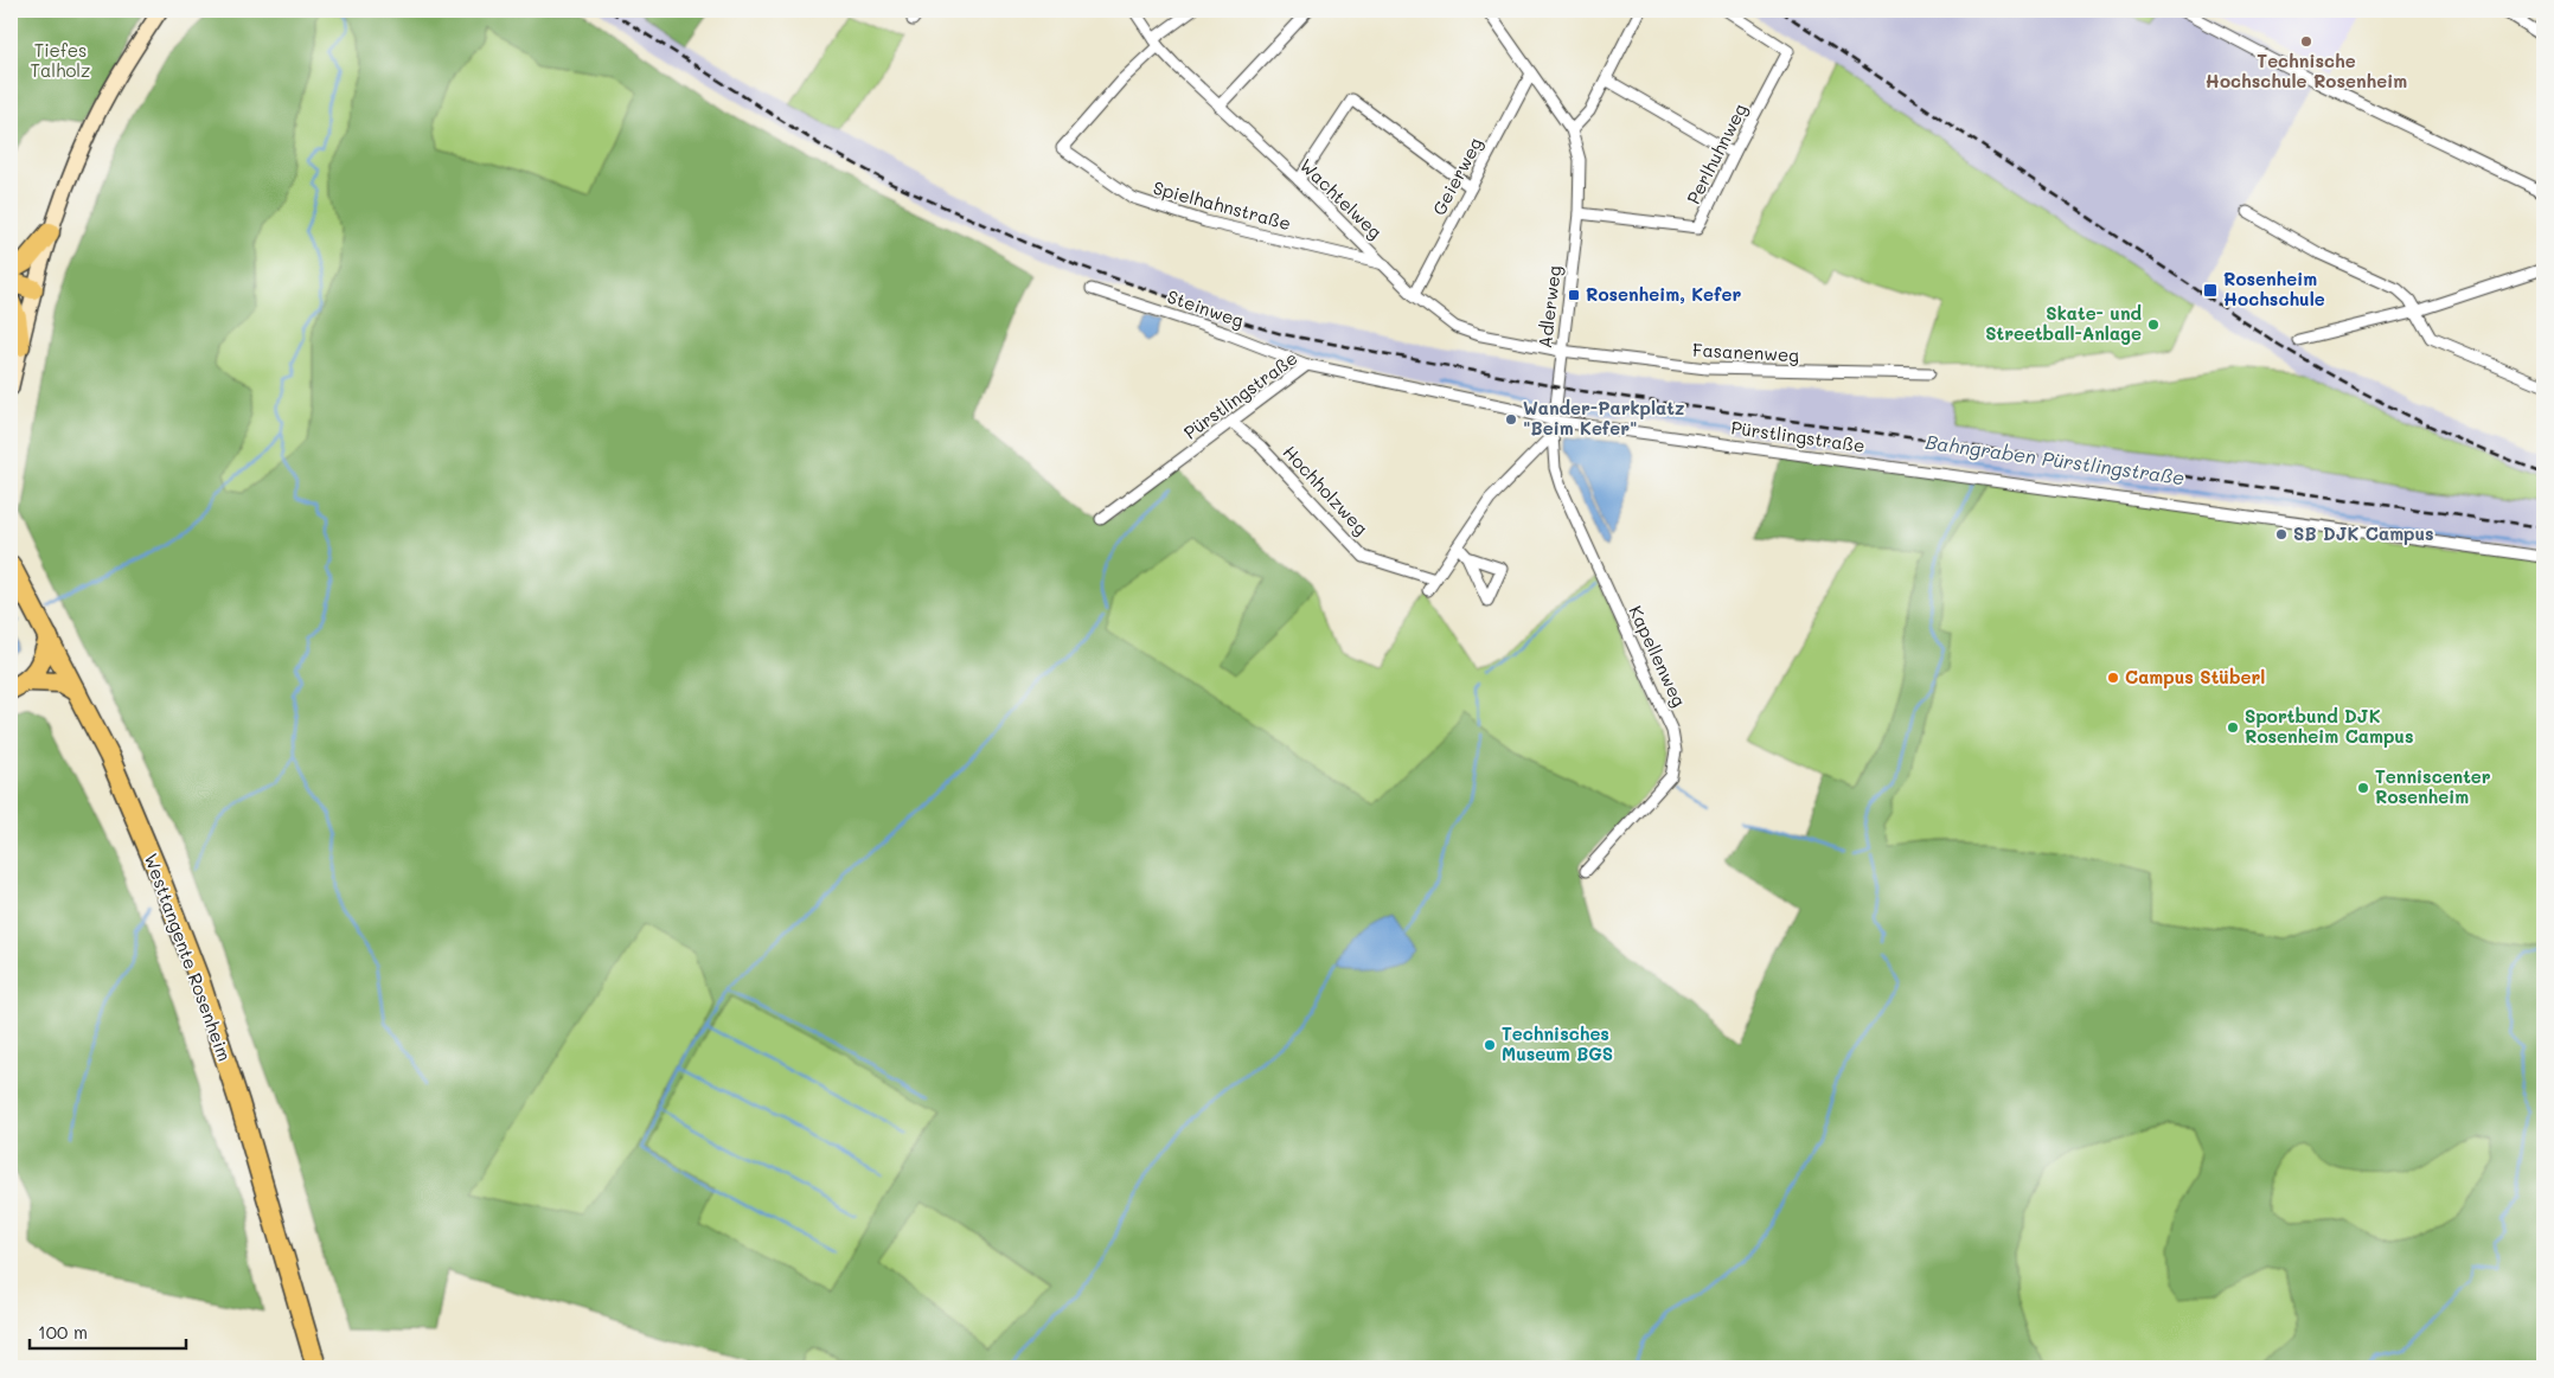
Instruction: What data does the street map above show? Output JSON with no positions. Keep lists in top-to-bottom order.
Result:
{
  "streets": {
    "highway": ["Westtangente Rosenheim"],
    "street": [
      "Perlhuhnweg",
      "Geierweg",
      "Wachtelweg",
      "Spielhahnstraße",
      "Adlerweg",
      "Steinweg",
      "Fasanenweg",
      "Pürstlingstraße",
      "Hochholzweg",
      "Kapellenweg"
    ]
  },
  "crossings": [
    ["Perlhuhnweg", "Adlerweg"],
    ["Geierweg", "Wachtelweg"],
    ["Geierweg", "Adlerweg"],
    ["Wachtelweg", "Spielhahnstraße"],
    ["Wachtelweg", "Adlerweg"],
    ["Wachtelweg", "Fasanenweg"],
    ["Adlerweg", "Fasanenweg"],
    ["Adlerweg", "Pürstlingstraße"],
    ["Adlerweg", "Kapellenweg"],
    ["Steinweg", "Pürstlingstraße"],
    ["Pürstlingstraße", "Hochholzweg"]
  ],
  "water": ["Bahngraben Pürstlingstraße"],
  "parks": ["Tiefes Talholz"],
  "places": {
    "other": [
      "Technische Hochschule Rosenheim",
      "Skate- und Streetball-Anlage",
      "Wander-Parkplatz \"Beim Kefer\"",
      "SB DJK Campus",
      "Campus Stüberl",
      "Sportbund DJK Rosenheim Campus",
      "Tenniscenter Rosenheim",
      "Technisches Museum BGS"
    ],
    "transit": ["Rosenheim Hochschule", "Rosenheim, Kefer"]
  },
  "scale_bar": "100 m"
}
